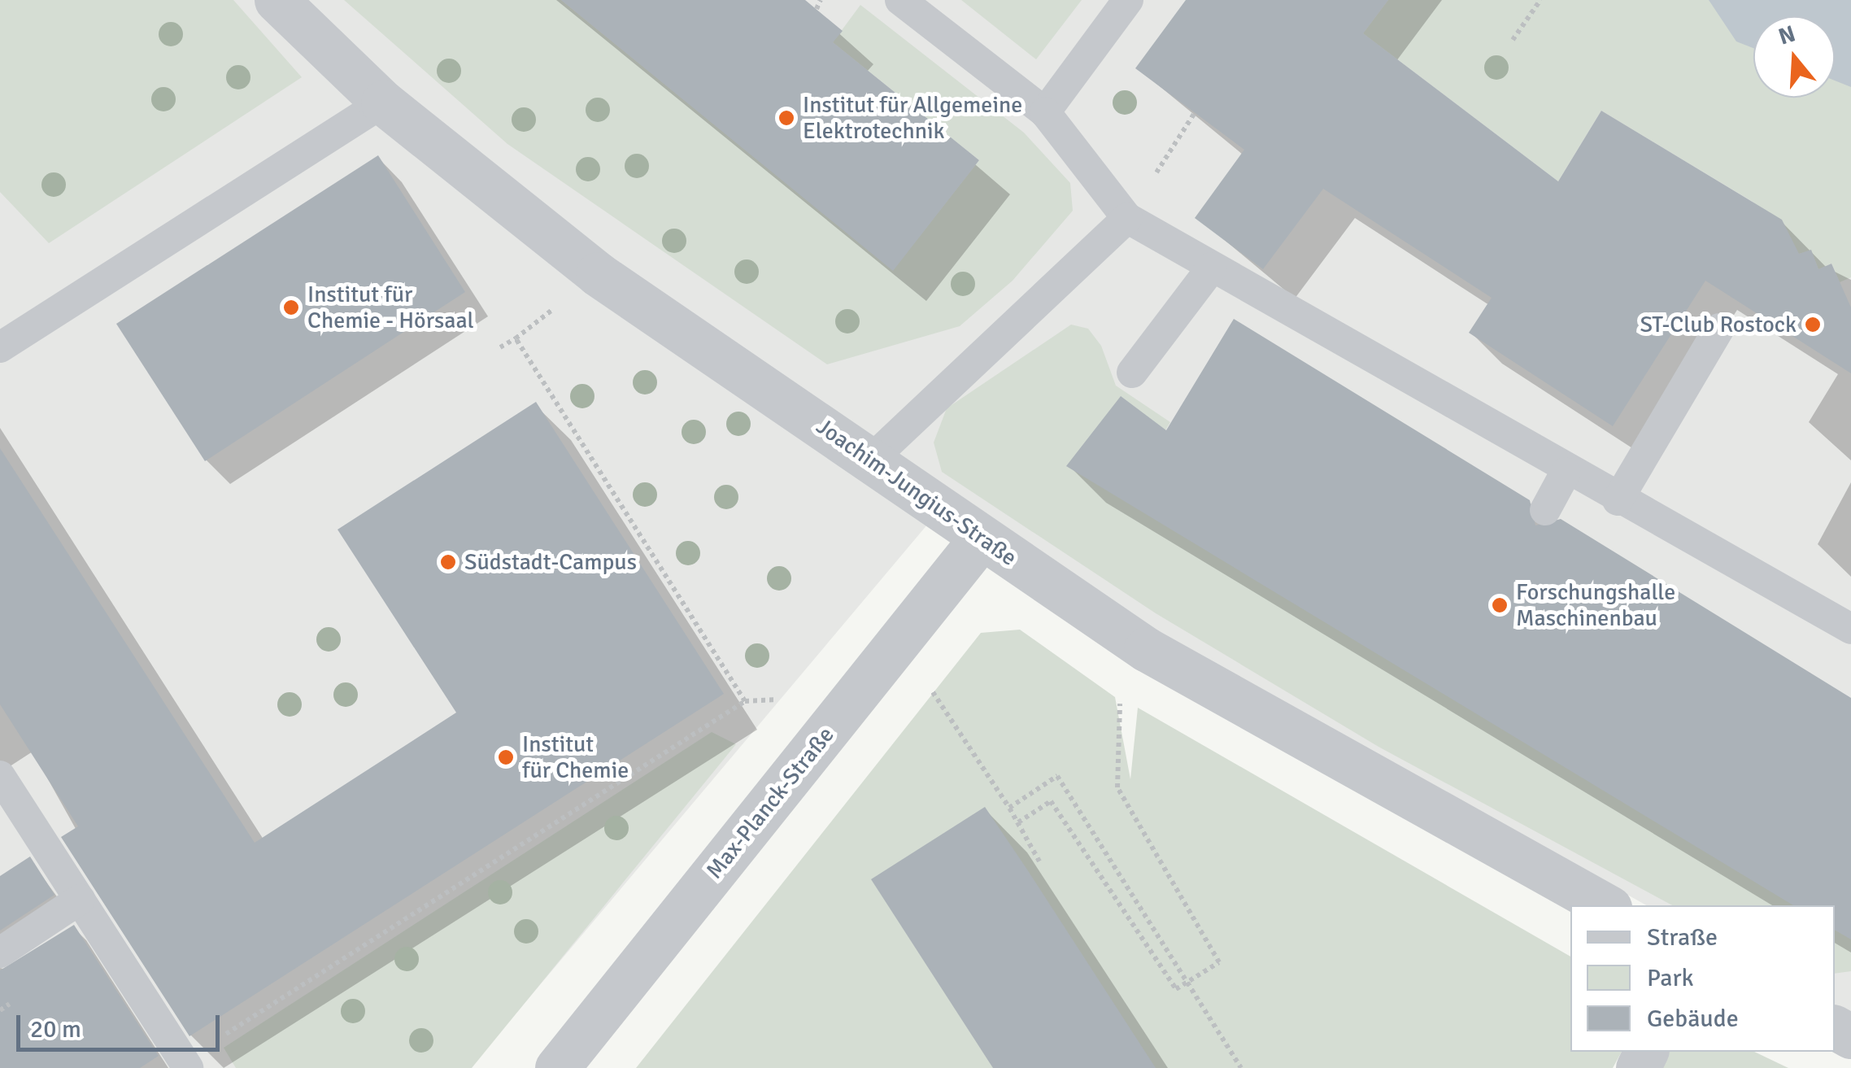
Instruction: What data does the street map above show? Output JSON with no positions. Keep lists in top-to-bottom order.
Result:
{
  "streets": {
    "street": ["Joachim-Jungius-Straße", "Max-Planck-Straße"]
  },
  "crossings": [
    ["Joachim-Jungius-Straße", "Max-Planck-Straße"]
  ],
  "places": [
    "Institut für Allgemeine Elektrotechnik",
    "Institut für Chemie - Hörsaal",
    "ST-Club Rostock",
    "Südstadt-Campus",
    "Forschungshalle Maschinenbau",
    "Institut für Chemie"
  ],
  "legend": ["Straße", "Park", "Gebäude"],
  "scale_bar": "20 m",
  "north": "top"
}
